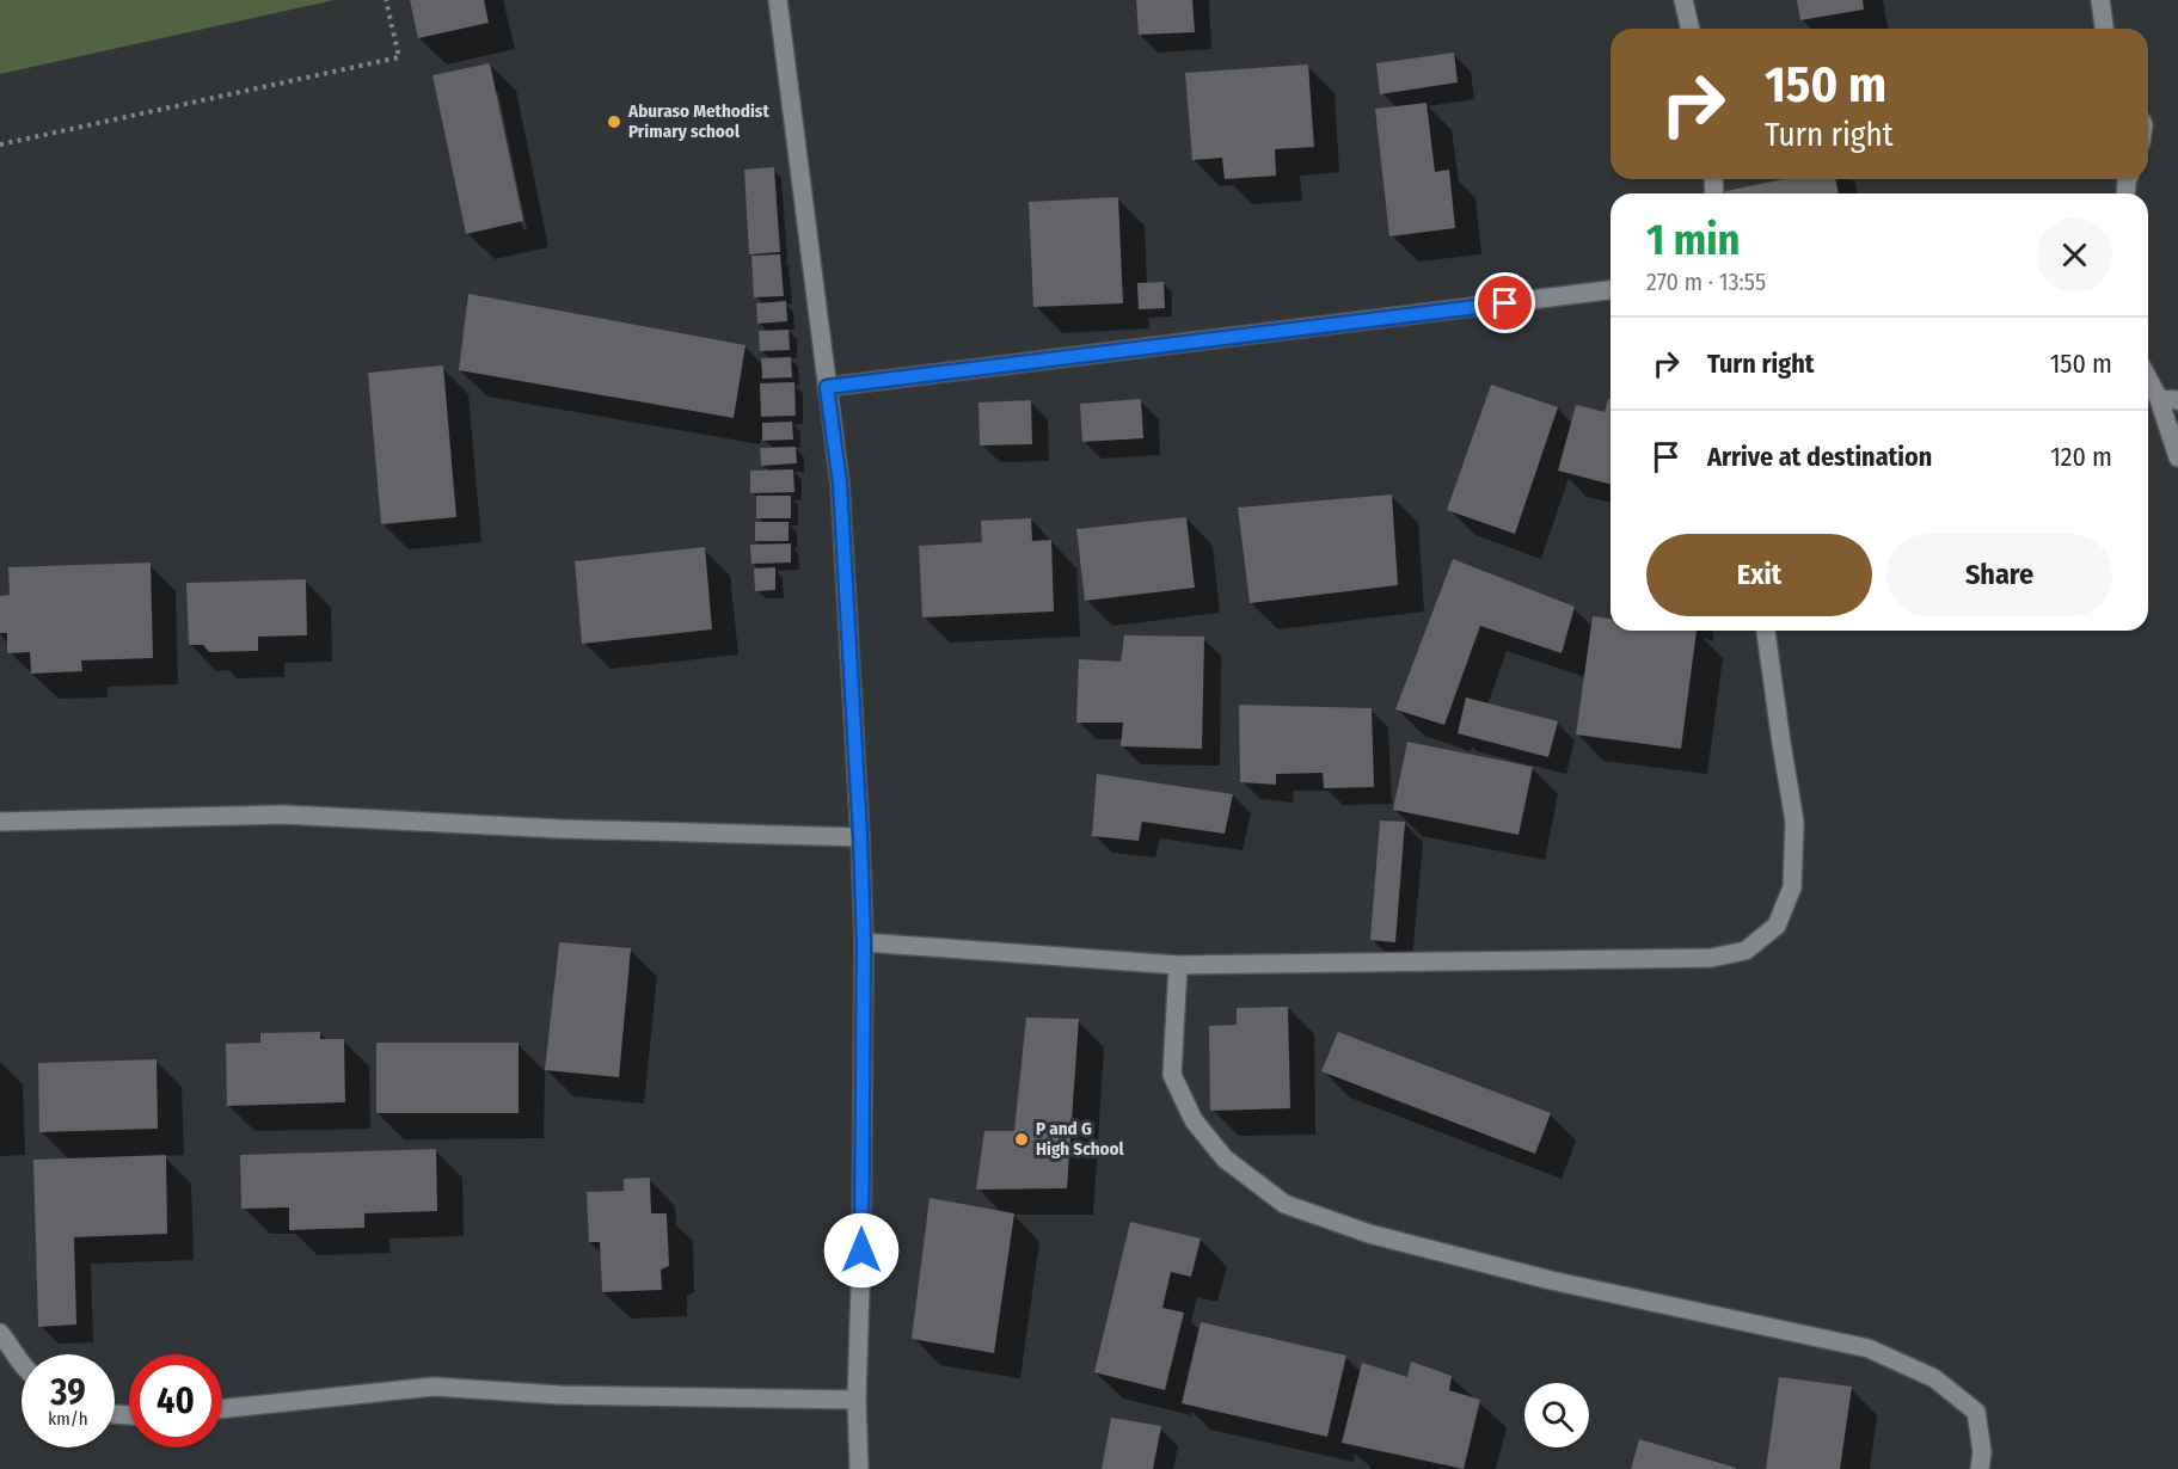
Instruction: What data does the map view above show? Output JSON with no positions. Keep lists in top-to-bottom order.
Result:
{
  "places": ["Aburaso Methodist Primary school", "P and G High School"],
  "page": {
    "turn": ["150 m", "Turn right"],
    "heading": ["1 min", "270 m · 13:55"],
    "list": [
      {
        "name": "Turn right",
        "value": "150 m"
      },
      {
        "name": "Arrive at destination",
        "value": "120 m"
      }
    ],
    "buttons": ["Exit", "Share"],
    "speed": "39 km/h",
    "limit": "40"
  }
}
